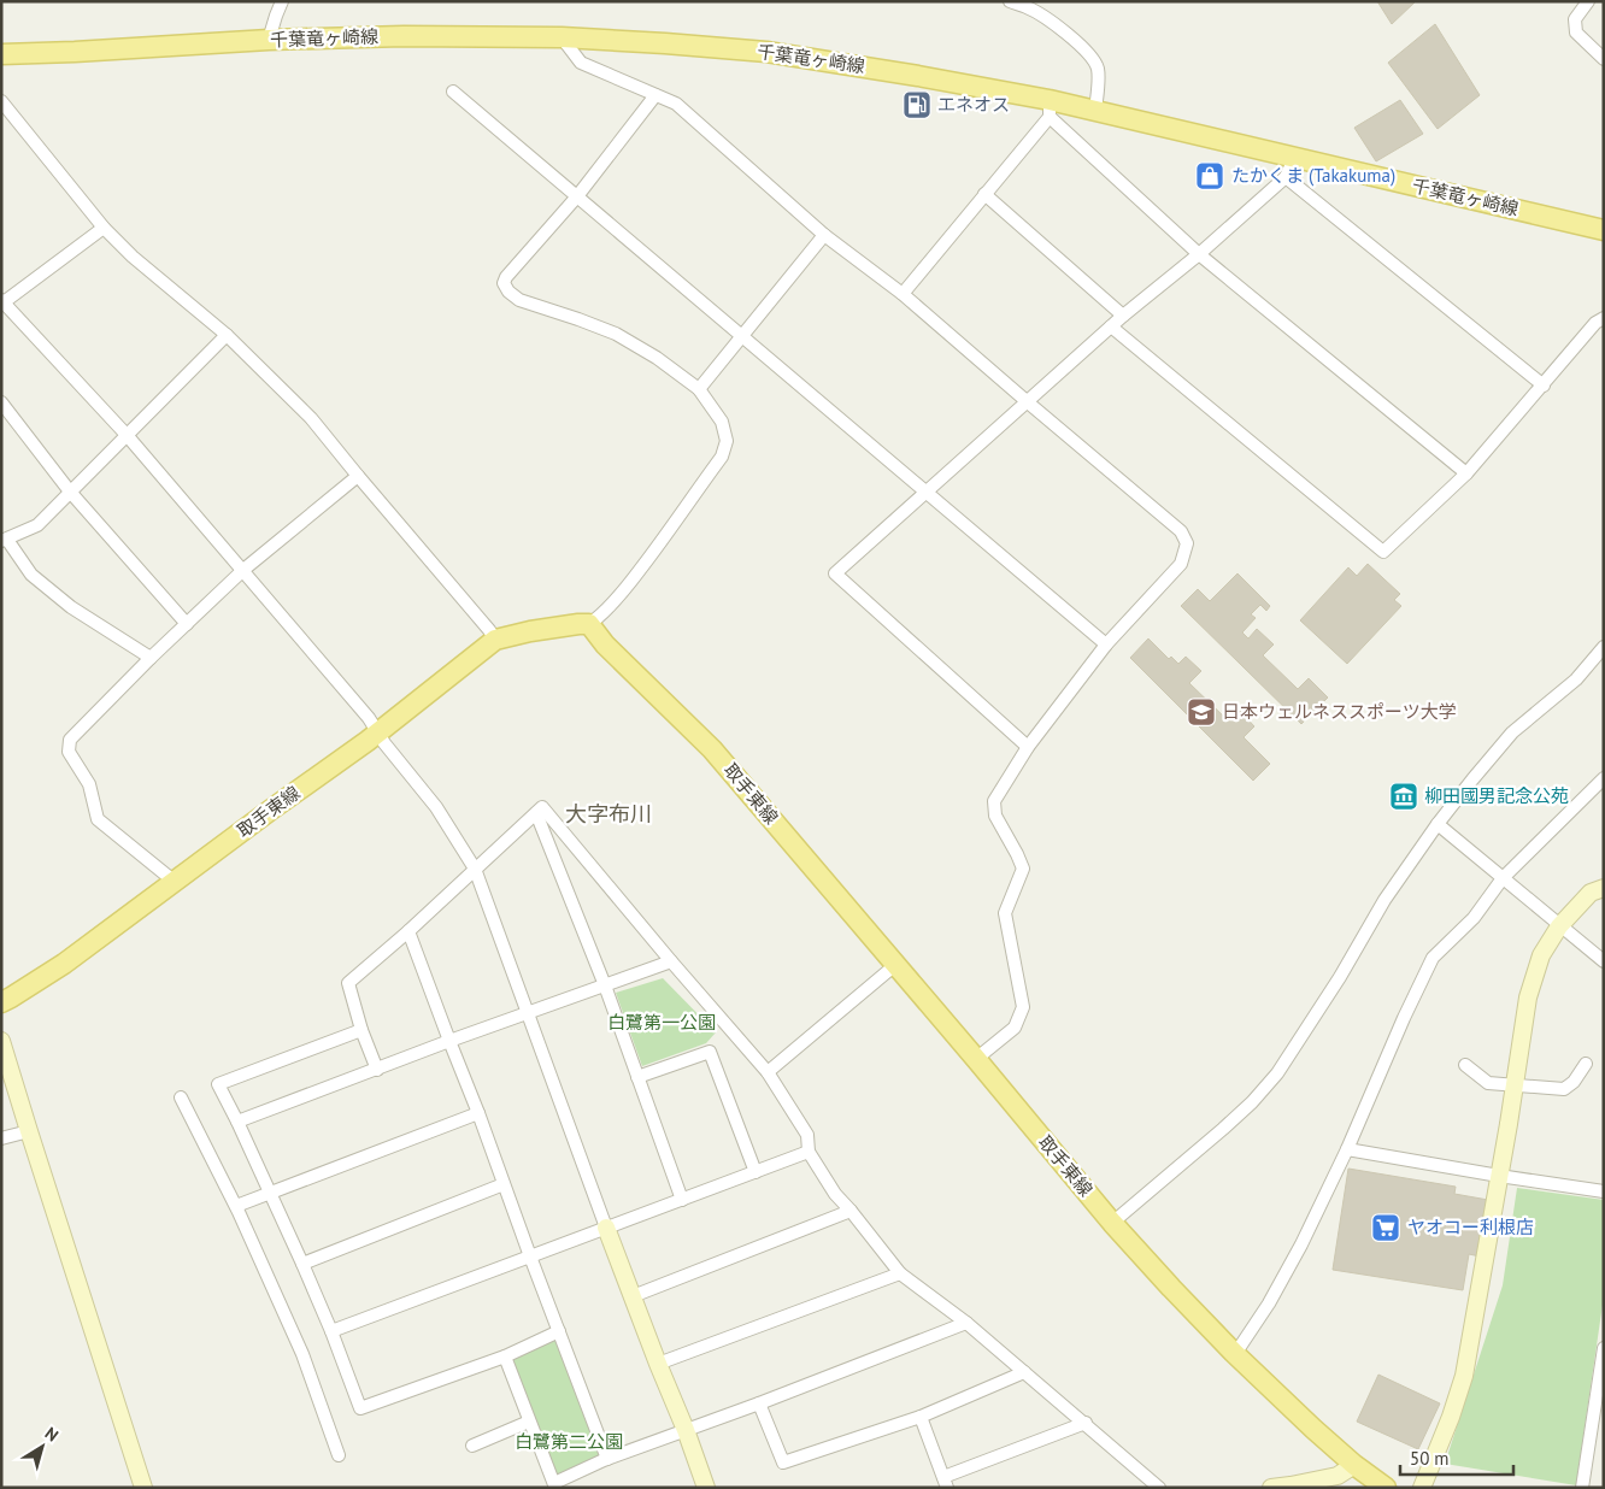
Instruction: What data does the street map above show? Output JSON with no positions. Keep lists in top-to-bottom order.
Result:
{
  "streets": {
    "main road": ["千葉竜ヶ崎線", "取手東線"]
  },
  "districts": ["大字布川"],
  "parks": ["白鷺第一公園", "白鷺第二公園"],
  "places": {
    "fuel station": ["エネオス"],
    "shop": ["たかくま (Takakuma)"],
    "school or university": ["日本ウェルネススポーツ大学"],
    "museum": ["柳田國男記念公苑"],
    "supermarket": ["ヤオコー利根店"]
  },
  "scale_bar": "50 m",
  "north": "top right"
}
